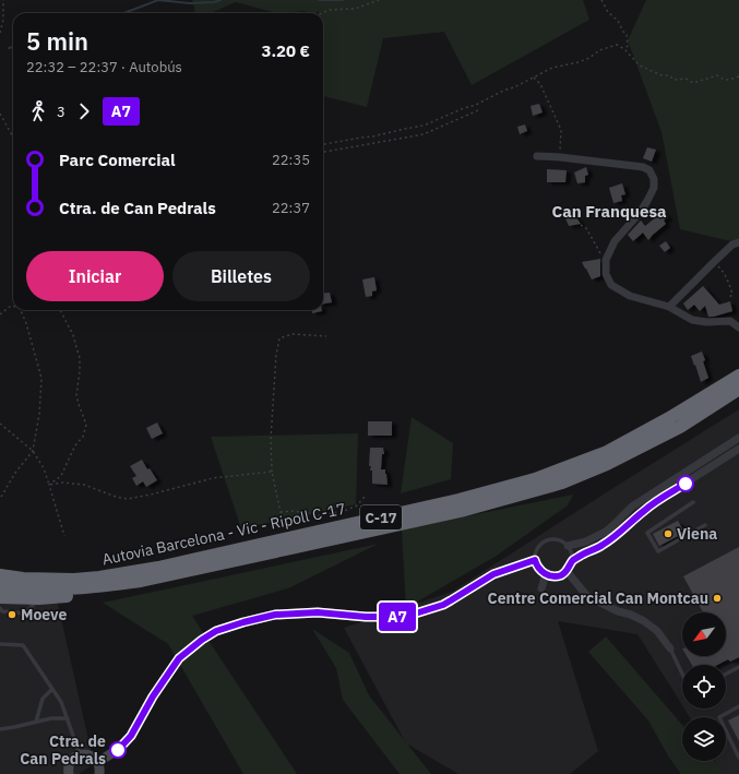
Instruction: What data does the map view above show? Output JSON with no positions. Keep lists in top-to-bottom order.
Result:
{
  "streets": {
    "highway": ["C-17", "Autovia Barcelona - Vic - Ripoll C-17"]
  },
  "districts": ["Can Franquesa"],
  "places": [
    "Viena",
    "Centre Comercial Can Montcau",
    "Moeve",
    "Ctra. de Can Pedrals"
  ],
  "lines": ["bus line A7"],
  "north": "bottom left",
  "page": {
    "on_map": "A7",
    "heading": ["5 min", "22:32 – 22:37 · Autobús", "3.20 €"],
    "legs": ["3", "A7"],
    "list": [
      {
        "name": "Parc Comercial",
        "value": "22:35"
      },
      {
        "name": "Ctra. de Can Pedrals",
        "value": "22:37"
      }
    ],
    "buttons": ["Iniciar", "Billetes"]
  }
}
